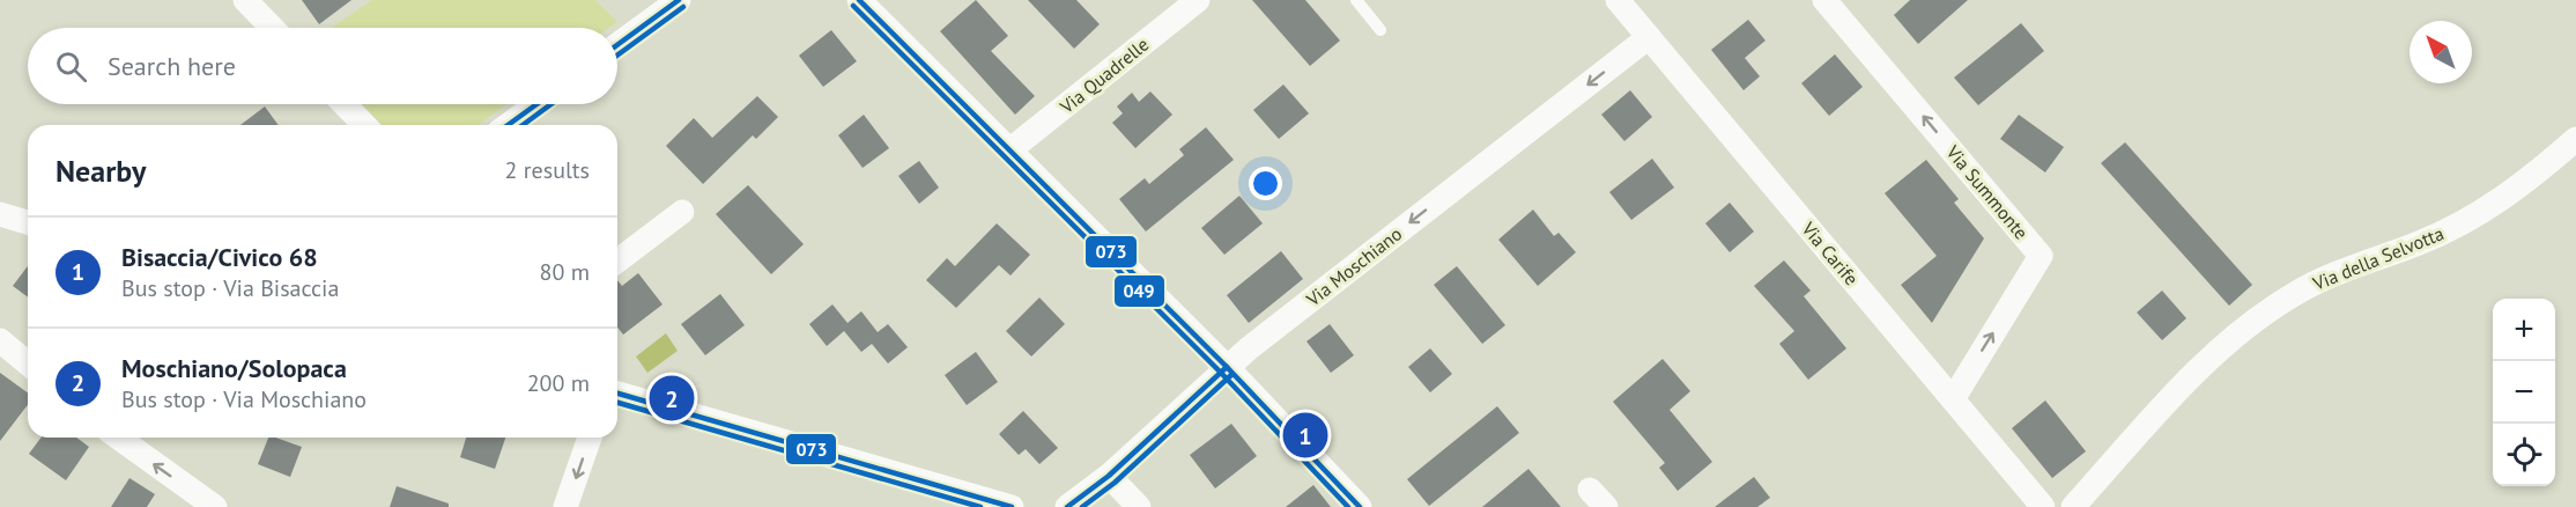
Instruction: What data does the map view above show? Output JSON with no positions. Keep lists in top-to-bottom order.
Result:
{
  "streets": {
    "street": [
      "Via Quadrelle",
      "Via Summonte",
      "Via Carife",
      "Via della Selvotta",
      "Via Moschiano"
    ]
  },
  "crossings": [
    ["Via Summonte", "Via Carife"],
    ["Via Carife", "Via Moschiano"]
  ],
  "one_way": ["Via Summonte", "Via Moschiano"],
  "lines": ["transit line 073", "transit line 049"],
  "north": "top left",
  "page": {
    "search": "Search here",
    "heading": ["Nearby", "2 results"],
    "list": [
      {
        "mark": "1",
        "name": "Bisaccia/Civico 68",
        "note": "Bus stop · Via Bisaccia",
        "value": "80 m"
      },
      {
        "mark": "2",
        "name": "Moschiano/Solopaca",
        "note": "Bus stop · Via Moschiano",
        "value": "200 m"
      }
    ],
    "map_buttons": ["+", "−"],
    "pins": ["2", "1"]
  }
}
